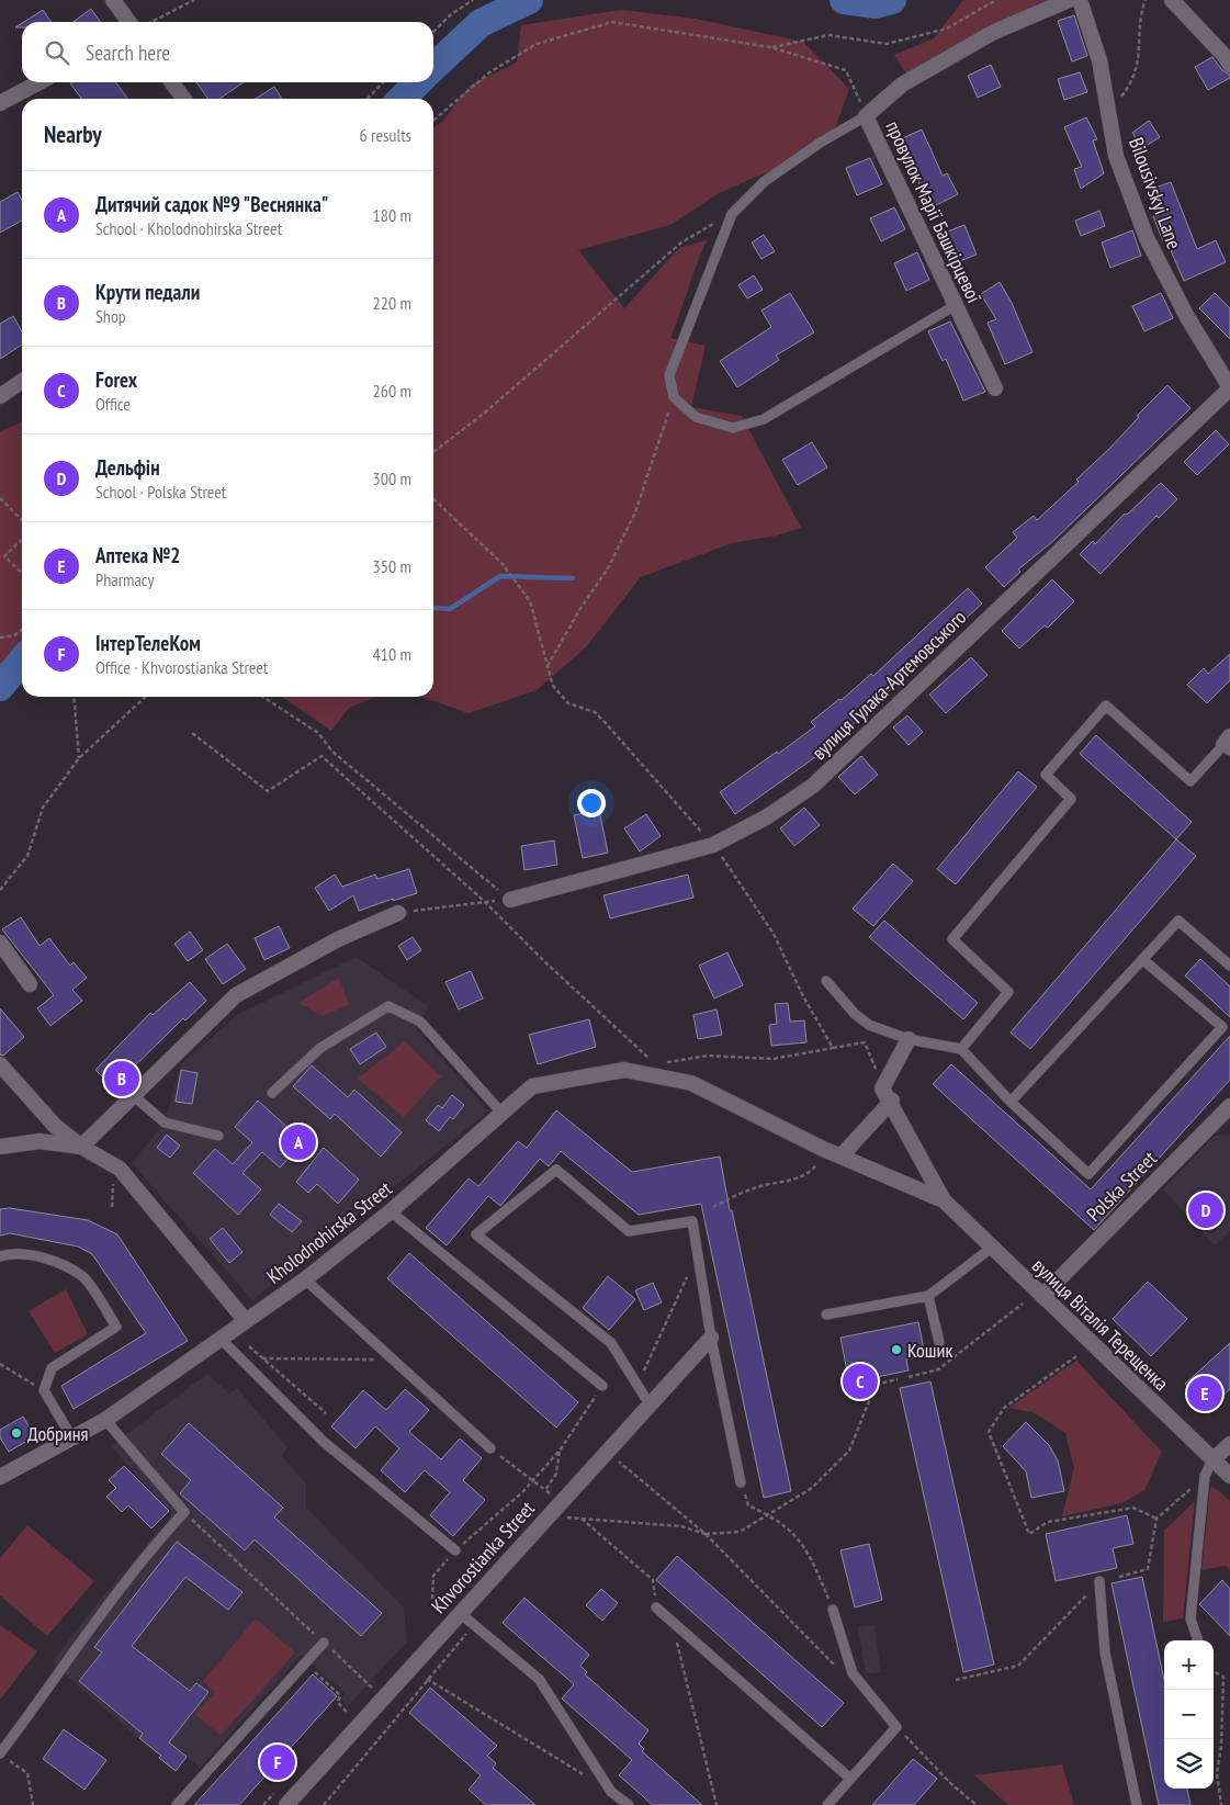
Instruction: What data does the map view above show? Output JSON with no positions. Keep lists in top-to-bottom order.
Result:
{
  "streets": {
    "street": [
      "Bilousivskyi Lane",
      "провулок Марії Башкірцевої",
      "вулиця Гулака-Артемовського",
      "Polska Street",
      "Kholodnohirska Street",
      "вулиця Віталія Терещенка",
      "Khvorostianka Street"
    ]
  },
  "crossings": [
    ["Bilousivskyi Lane", "вулиця Гулака-Артемовського"],
    ["Polska Street", "вулиця Віталія Терещенка"],
    ["Kholodnohirska Street", "вулиця Віталія Терещенка"]
  ],
  "places": ["Кошик", "Добриня"],
  "page": {
    "search": "Search here",
    "heading": ["Nearby", "6 results"],
    "list": [
      {
        "mark": "A",
        "name": "Дитячий садок №9 \"Веснянка\"",
        "note": "School · Kholodnohirska Street",
        "value": "180 m"
      },
      {
        "mark": "B",
        "name": "Крути педали",
        "note": "Shop",
        "value": "220 m"
      },
      {
        "mark": "C",
        "name": "Forex",
        "note": "Office",
        "value": "260 m"
      },
      {
        "mark": "D",
        "name": "Дельфін",
        "note": "School · Polska Street",
        "value": "300 m"
      },
      {
        "mark": "E",
        "name": "Аптека №2",
        "note": "Pharmacy",
        "value": "350 m"
      },
      {
        "mark": "F",
        "name": "ІнтерТелеКом",
        "note": "Office · Khvorostianka Street",
        "value": "410 m"
      }
    ],
    "pins": [
      "B",
      "A",
      "D",
      "C",
      "E",
      "F"
    ],
    "map_buttons": ["+", "−"]
  }
}
